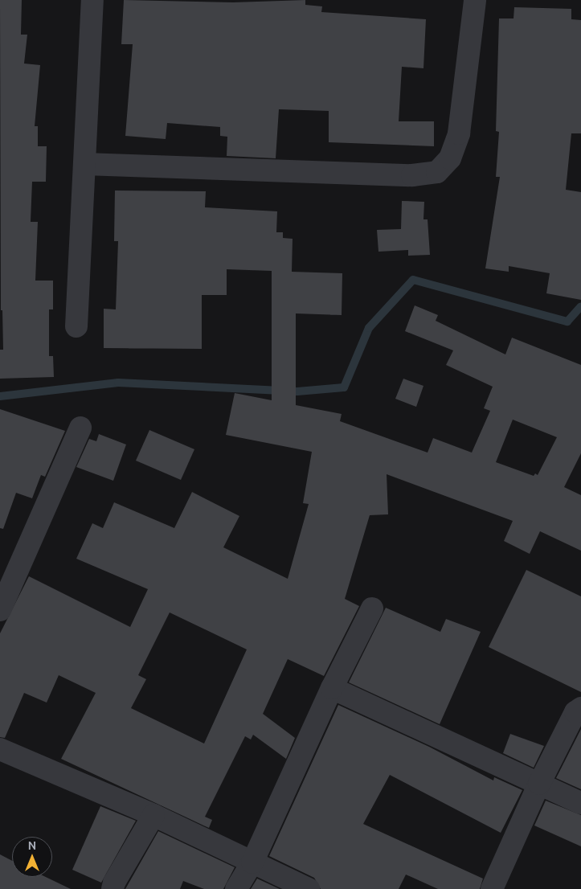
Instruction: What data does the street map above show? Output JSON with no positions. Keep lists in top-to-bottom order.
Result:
{
  "north": "top"
}
